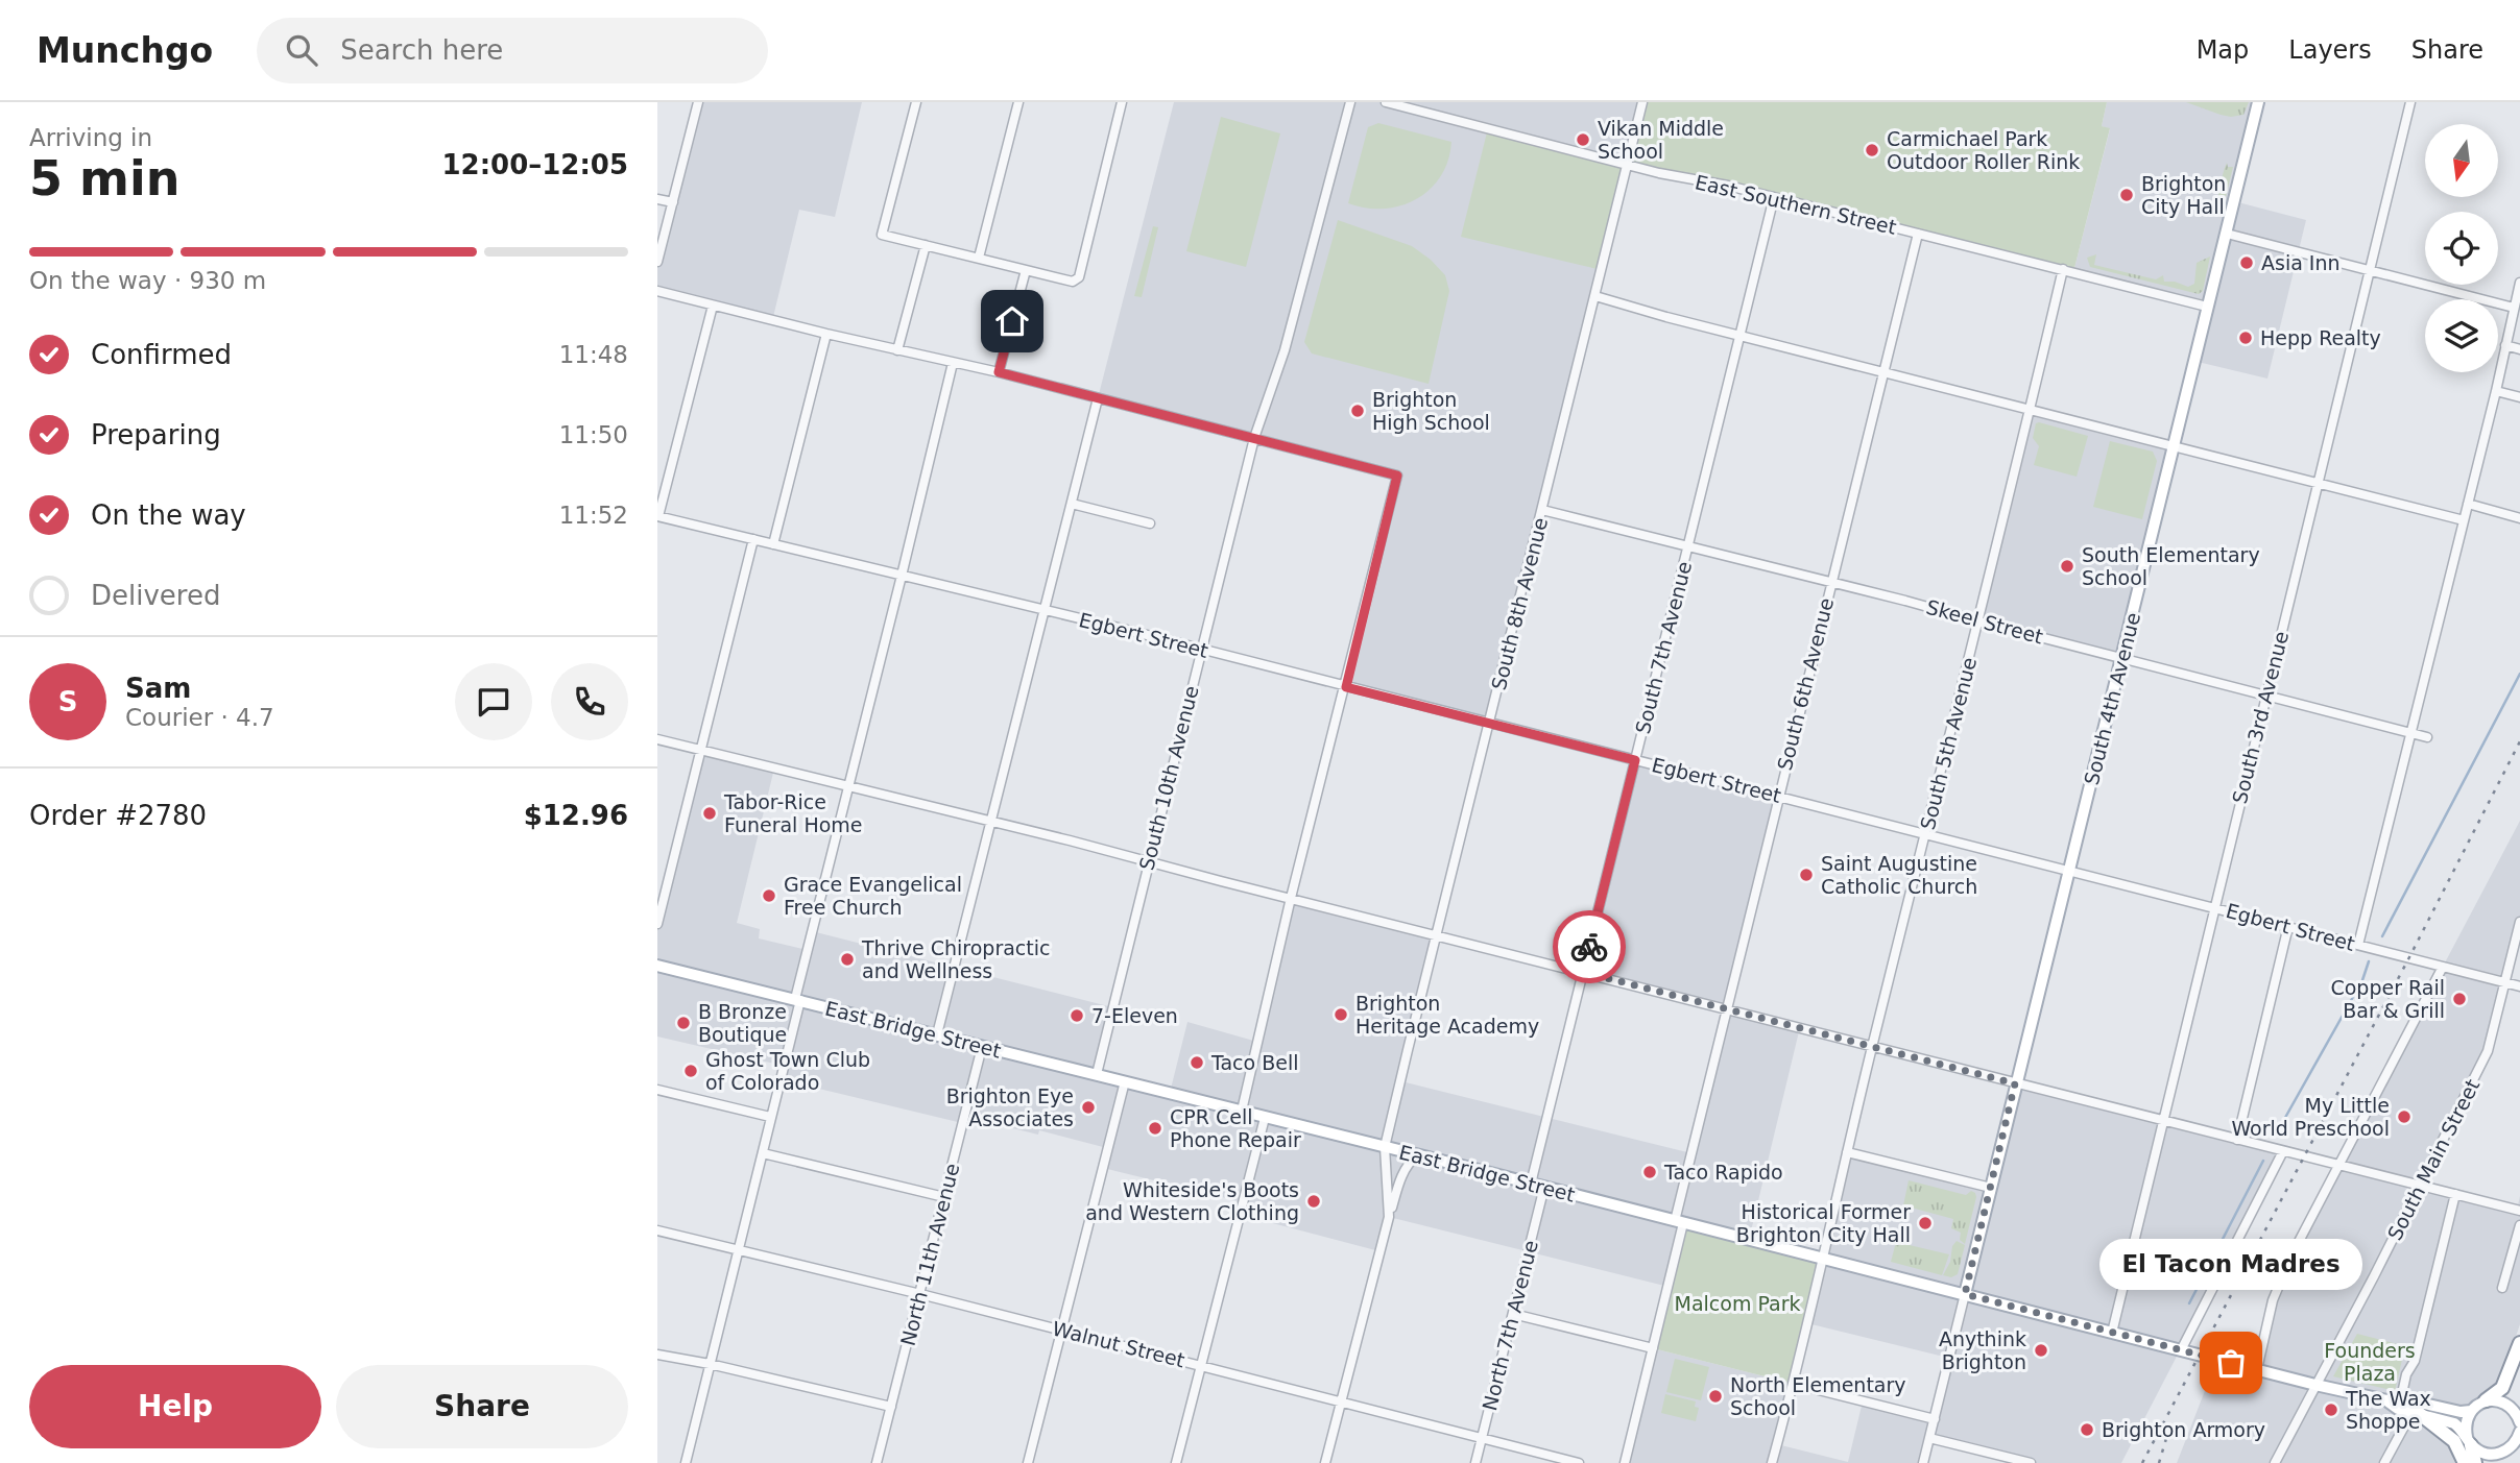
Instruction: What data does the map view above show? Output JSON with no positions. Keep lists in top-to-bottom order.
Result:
{
  "streets": {
    "main road": ["South 4th Avenue", "East Bridge Street"],
    "street": [
      "East Southern Street",
      "South 8th Avenue",
      "Skeel Street",
      "Egbert Street",
      "South 7th Avenue",
      "South 6th Avenue",
      "South 3rd Avenue",
      "South 5th Avenue",
      "South 10th Avenue",
      "South Main Street",
      "North 11th Avenue",
      "North 7th Avenue",
      "Walnut Street"
    ]
  },
  "crossings": [
    ["East Southern Street", "South 8th Avenue"],
    ["East Southern Street", "South 7th Avenue"],
    ["East Southern Street", "South 6th Avenue"],
    ["East Southern Street", "South 4th Avenue"],
    ["East Southern Street", "South 5th Avenue"],
    ["South 8th Avenue", "Skeel Street"],
    ["South 8th Avenue", "Egbert Street"],
    ["South 8th Avenue", "East Bridge Street"],
    ["Skeel Street", "South 7th Avenue"],
    ["Skeel Street", "South 6th Avenue"],
    ["Skeel Street", "South 4th Avenue"],
    ["Skeel Street", "South 3rd Avenue"],
    ["Skeel Street", "South 5th Avenue"],
    ["Egbert Street", "South 7th Avenue"],
    ["Egbert Street", "South 6th Avenue"],
    ["Egbert Street", "South 4th Avenue"],
    ["Egbert Street", "South 3rd Avenue"],
    ["Egbert Street", "South 5th Avenue"],
    ["Egbert Street", "South 10th Avenue"],
    ["Egbert Street", "South Main Street"],
    ["South 7th Avenue", "East Bridge Street"],
    ["South 6th Avenue", "East Bridge Street"],
    ["South 4th Avenue", "East Bridge Street"],
    ["South 3rd Avenue", "East Bridge Street"],
    ["South 5th Avenue", "East Bridge Street"],
    ["South 10th Avenue", "East Bridge Street"],
    ["East Bridge Street", "South Main Street"],
    ["East Bridge Street", "North 11th Avenue"],
    ["East Bridge Street", "North 7th Avenue"],
    ["North 11th Avenue", "Walnut Street"],
    ["North 7th Avenue", "Walnut Street"]
  ],
  "parks": ["Malcom Park", "Founders Plaza"],
  "places": [
    "Vikan Middle School",
    "Carmichael Park Outdoor Roller Rink",
    "Brighton City Hall",
    "Asia Inn",
    "Hepp Realty",
    "Brighton High School",
    "South Elementary School",
    "Tabor-Rice Funeral Home",
    "Saint Augustine Catholic Church",
    "Grace Evangelical Free Church",
    "Thrive Chiropractic and Wellness",
    "Copper Rail Bar & Grill",
    "Brighton Heritage Academy",
    "7-Eleven",
    "B Bronze Boutique",
    "Taco Bell",
    "Ghost Town Club of Colorado",
    "Brighton Eye Associates",
    "My Little World Preschool",
    "CPR Cell Phone Repair",
    "Taco Rapido",
    "Whiteside's Boots and Western Clothing",
    "Historical Former Brighton City Hall",
    "Anythink Brighton",
    "El Tacon Madres",
    "North Elementary School",
    "The Wax Shoppe",
    "Brighton Armory"
  ],
  "north": "bottom",
  "page": {
    "header": "Munchgo",
    "search": "Search here",
    "nav": ["Map", "Layers", "Share"],
    "heading": ["5 min", "Arriving in", "12:00–12:05"],
    "panel": [
      "Sam",
      "Courier · 4.7",
      "Order #2780",
      "$12.96"
    ],
    "bar": "On the way · 930 m",
    "list": [
      ["Confirmed", "11:48"],
      ["Preparing", "11:50"],
      ["On the way", "11:52"],
      "Delivered"
    ],
    "round": "S",
    "bubble": "El Tacon Madres",
    "buttons": ["Help", "Share"]
  }
}
